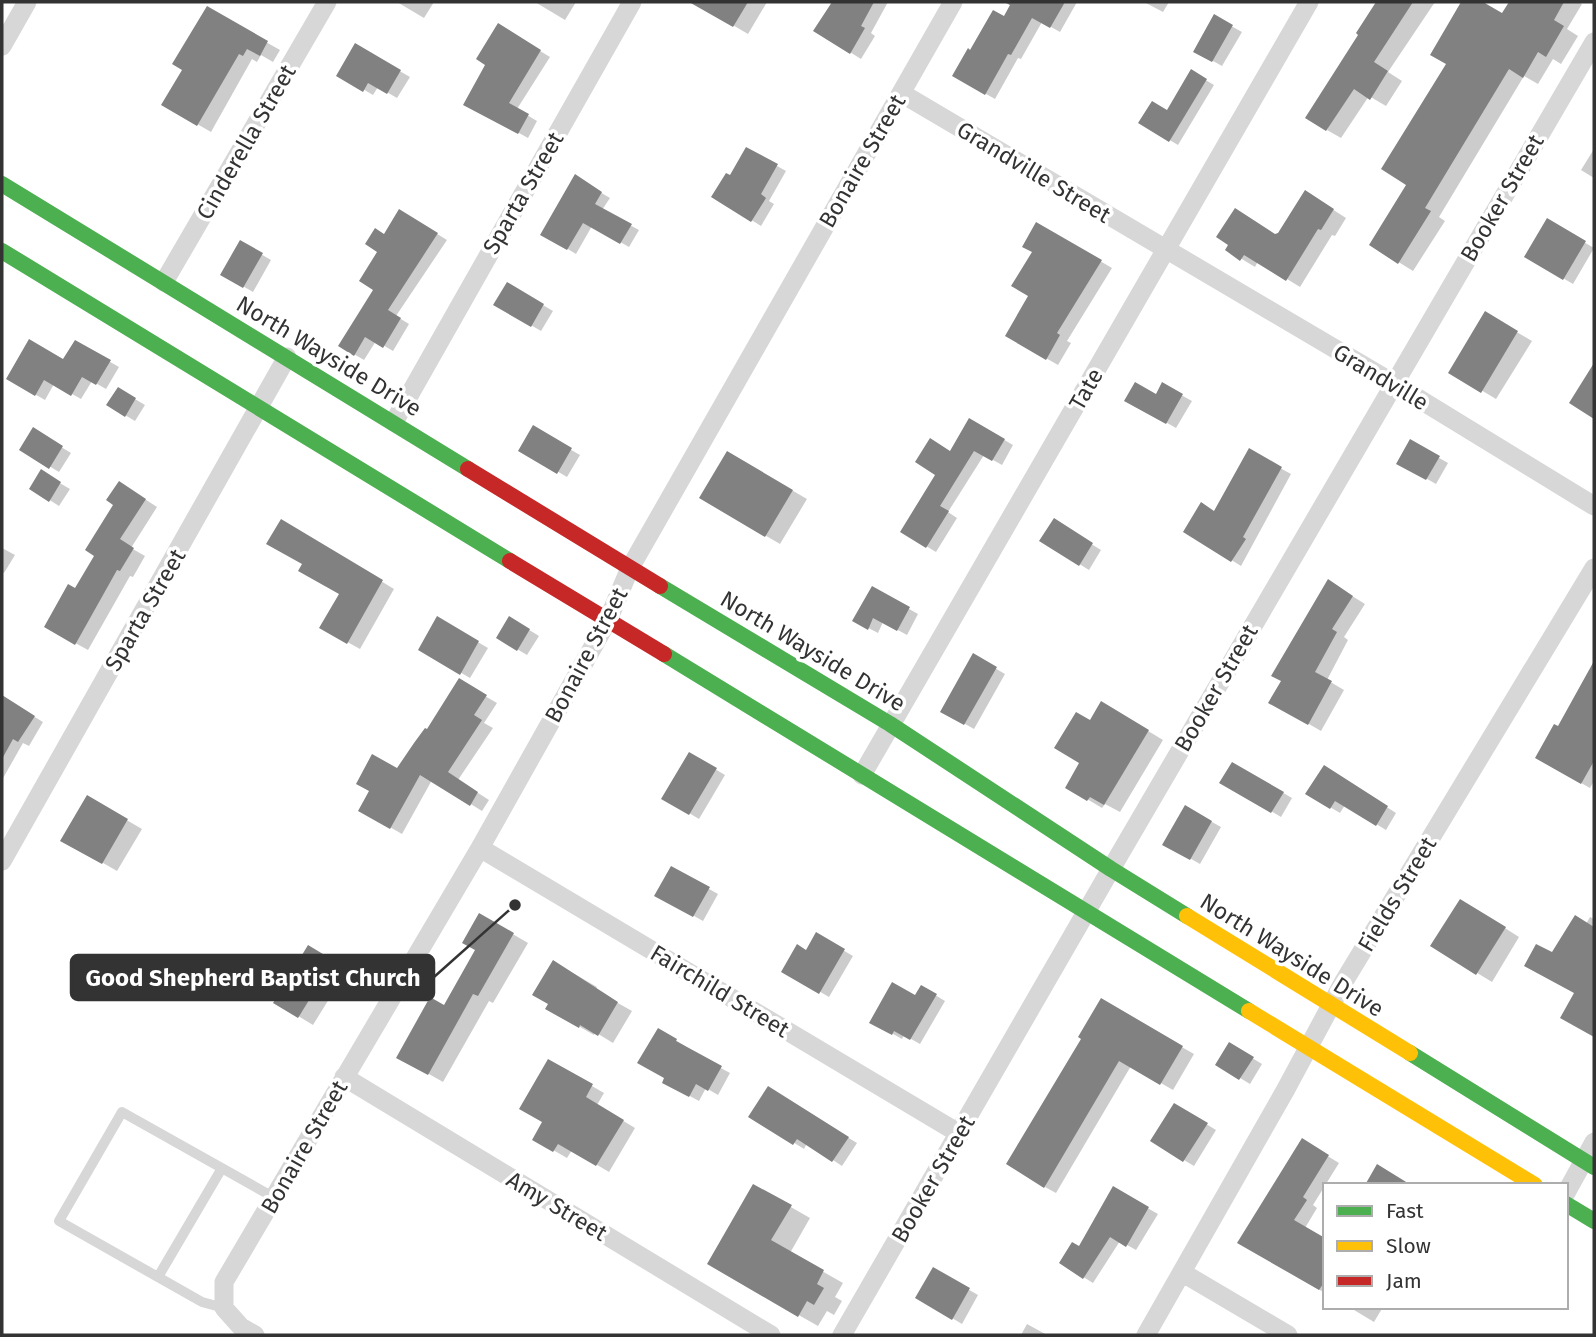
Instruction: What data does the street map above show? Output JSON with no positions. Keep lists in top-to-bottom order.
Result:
{
  "streets": {
    "main road": ["North Wayside Drive"],
    "street": [
      "Cinderella Street",
      "Bonaire Street",
      "Grandville Street",
      "Sparta Street",
      "Booker Street",
      "Grandville",
      "Tate",
      "Fields Street",
      "Fairchild Street",
      "Amy Street"
    ]
  },
  "crossings": [
    ["Cinderella Street", "North Wayside Drive"],
    ["Bonaire Street", "Grandville Street"],
    ["Bonaire Street", "North Wayside Drive"],
    ["Bonaire Street", "Fairchild Street"],
    ["Bonaire Street", "Amy Street"],
    ["Grandville Street", "Grandville"],
    ["Grandville Street", "Tate"],
    ["Sparta Street", "North Wayside Drive"],
    ["Booker Street", "North Wayside Drive"],
    ["Booker Street", "Grandville"],
    ["Booker Street", "Fairchild Street"],
    ["North Wayside Drive", "Tate"],
    ["North Wayside Drive", "Fields Street"],
    ["Grandville", "Tate"]
  ],
  "places": ["Good Shepherd Baptist Church"],
  "legend": ["Fast", "Slow", "Jam"]
}
